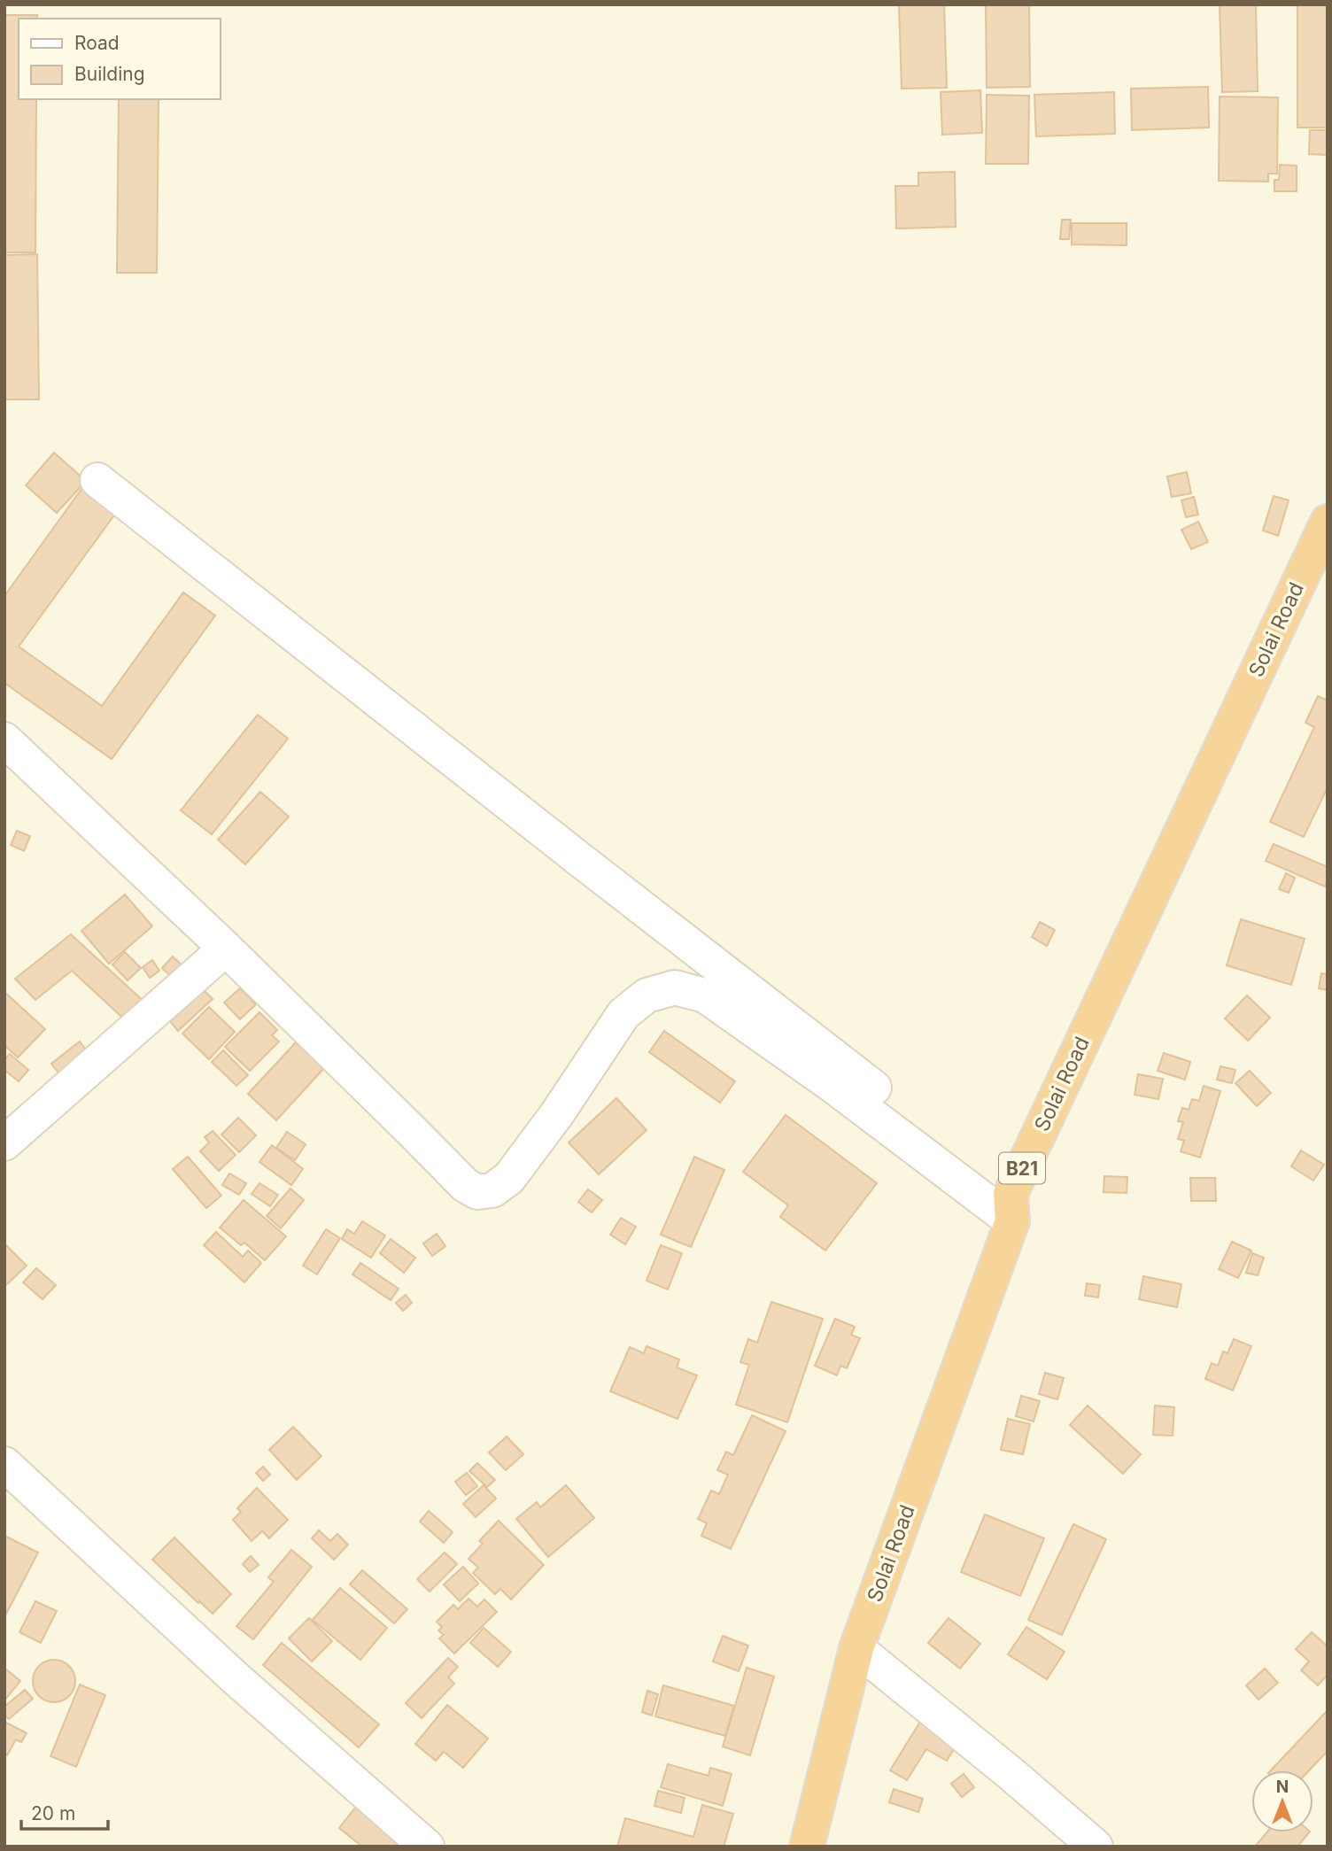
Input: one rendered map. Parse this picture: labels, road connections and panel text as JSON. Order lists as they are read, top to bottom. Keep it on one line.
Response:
{"streets":{"highway":["Solai Road","B21"]},"legend":["Road","Building"],"scale_bar":"20 m","north":"top"}
